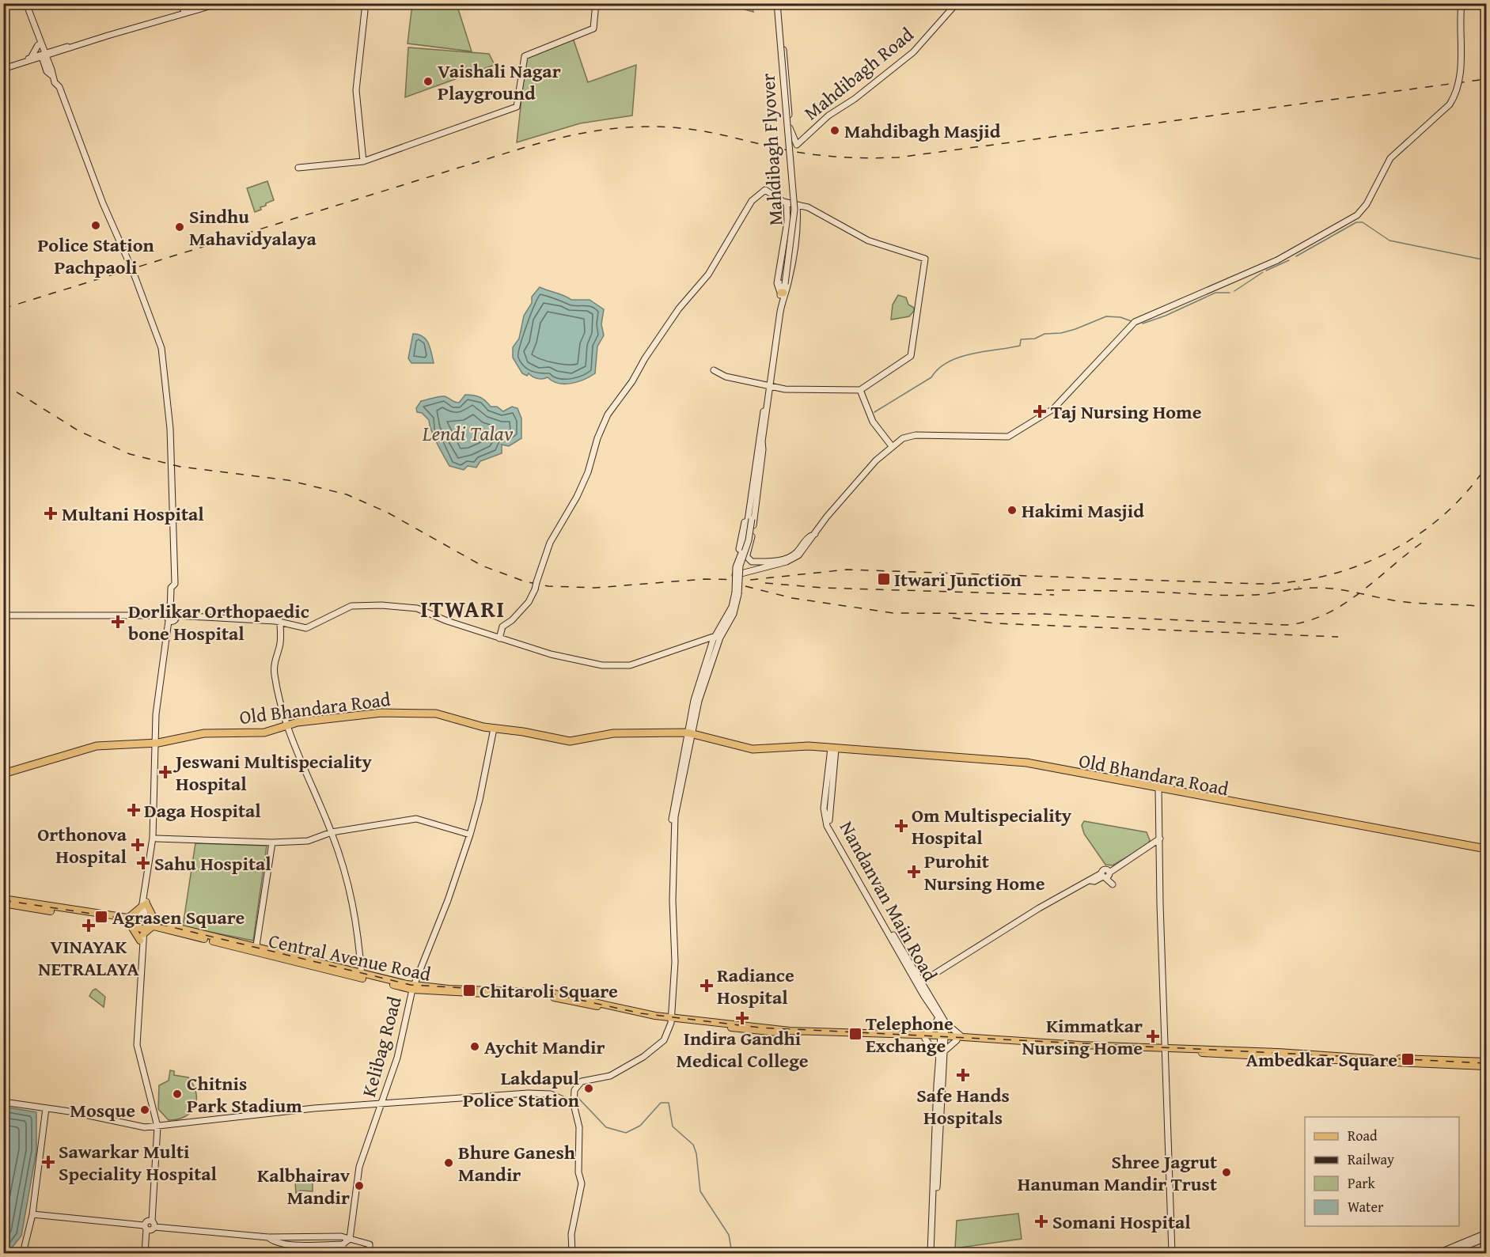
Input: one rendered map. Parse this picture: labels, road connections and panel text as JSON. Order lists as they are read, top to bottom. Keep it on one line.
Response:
{"streets":{"highway":["Old Bhandara Road"],"main road":["Central Avenue Road"],"street":["Mahdibagh Road","Mahdibagh Flyover","Nandanvan Main Road","Kelibag Road"]},"crossings":[["Mahdibagh Road","Mahdibagh Flyover"],["Old Bhandara Road","Kelibag Road"],["Nandanvan Main Road","Central Avenue Road"],["Central Avenue Road","Kelibag Road"]],"districts":["ITWARI"],"water":["Lendi Talav"],"places":{"other":["Vaishali Nagar Playground","Mahdibagh Masjid","Police Station Pachpaoli","Sindhu Mahavidyalaya","Hakimi Masjid","Aychit Mandir","Lakdapul Police Station","Chitnis Park Stadium","Mosque","Bhure Ganesh Mandir","Shree Jagrut Hanuman Mandir Trust","Kalbhairav Mandir"],"health":["Taj Nursing Home","Multani Hospital","Dorlikar Orthopaedic bone Hospital","Jeswani Multispeciality Hospital","Daga Hospital","Om Multispeciality Hospital","Orthonova Hospital","Sahu Hospital","Purohit Nursing Home","VINAYAK NETRALAYA","Radiance Hospital","Indira Gandhi Medical College","Kimmatkar Nursing Home","Safe Hands Hospitals","Sawarkar Multi Speciality Hospital","Somani Hospital"],"transit":["Itwari Junction","Agrasen Square","Chitaroli Square","Telephone Exchange","Ambedkar Square"]},"legend":["Road","Railway","Park","Water"]}
